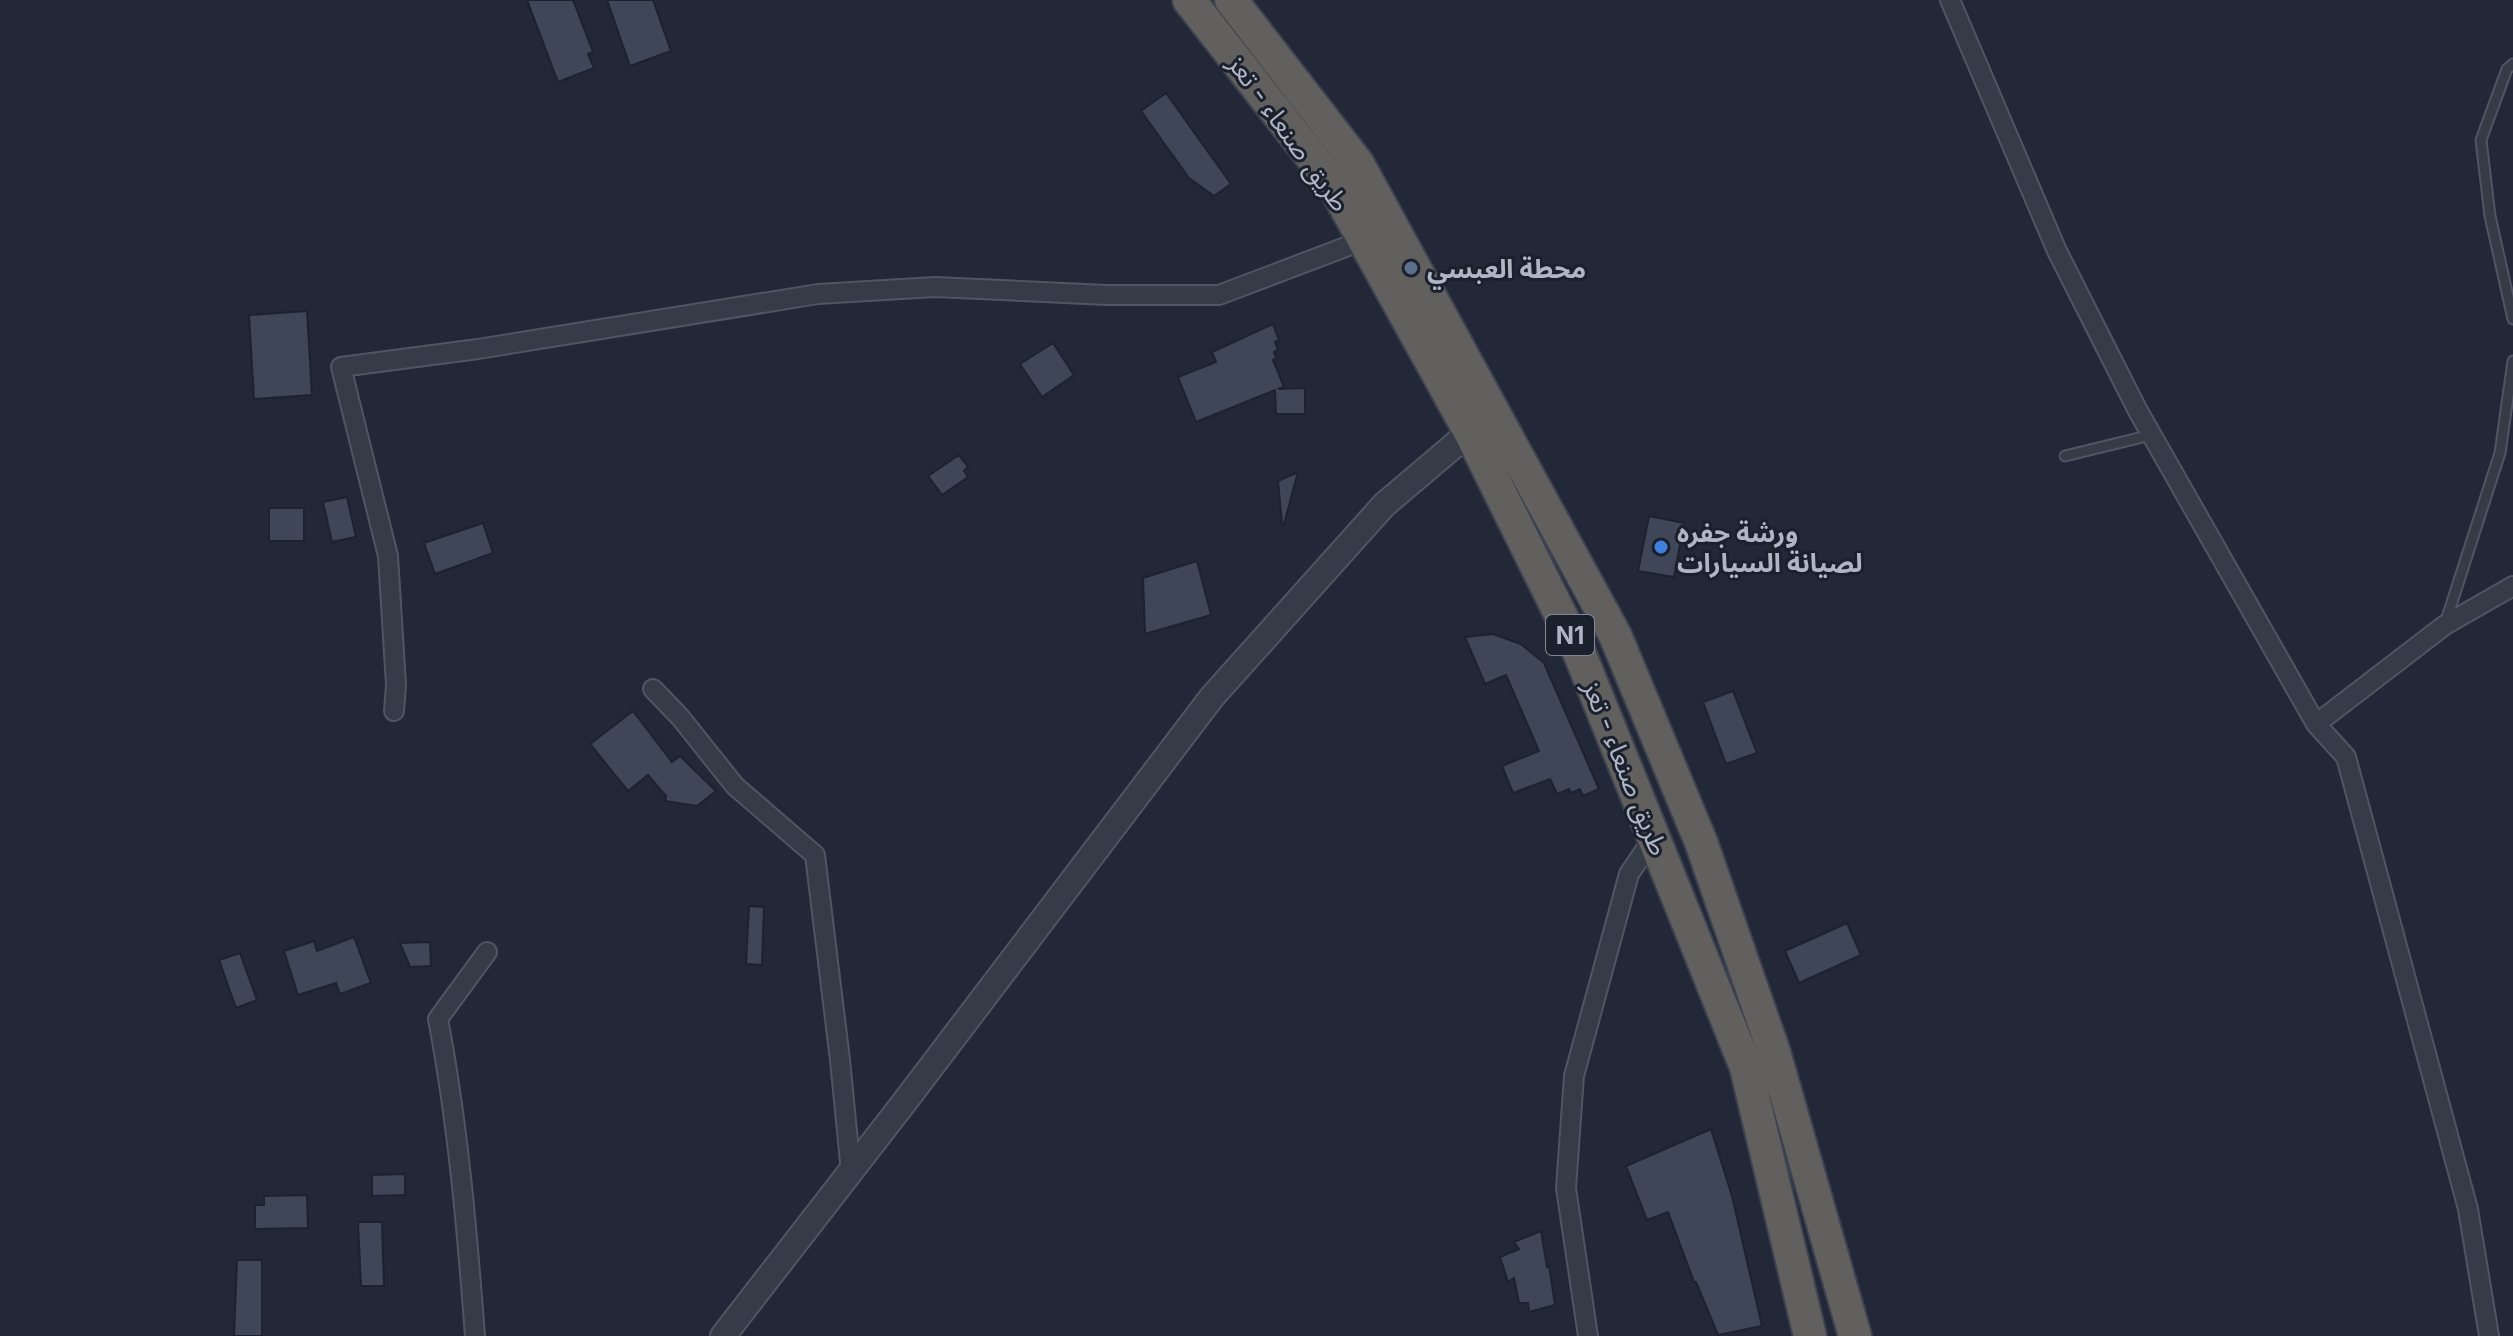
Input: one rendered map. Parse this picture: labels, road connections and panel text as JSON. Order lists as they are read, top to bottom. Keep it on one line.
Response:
{"streets":{"highway":["طريق صنعاء - تعز","N1"]},"places":["محطة العبسي","ورشة جفره لصيانة السيارات"]}
